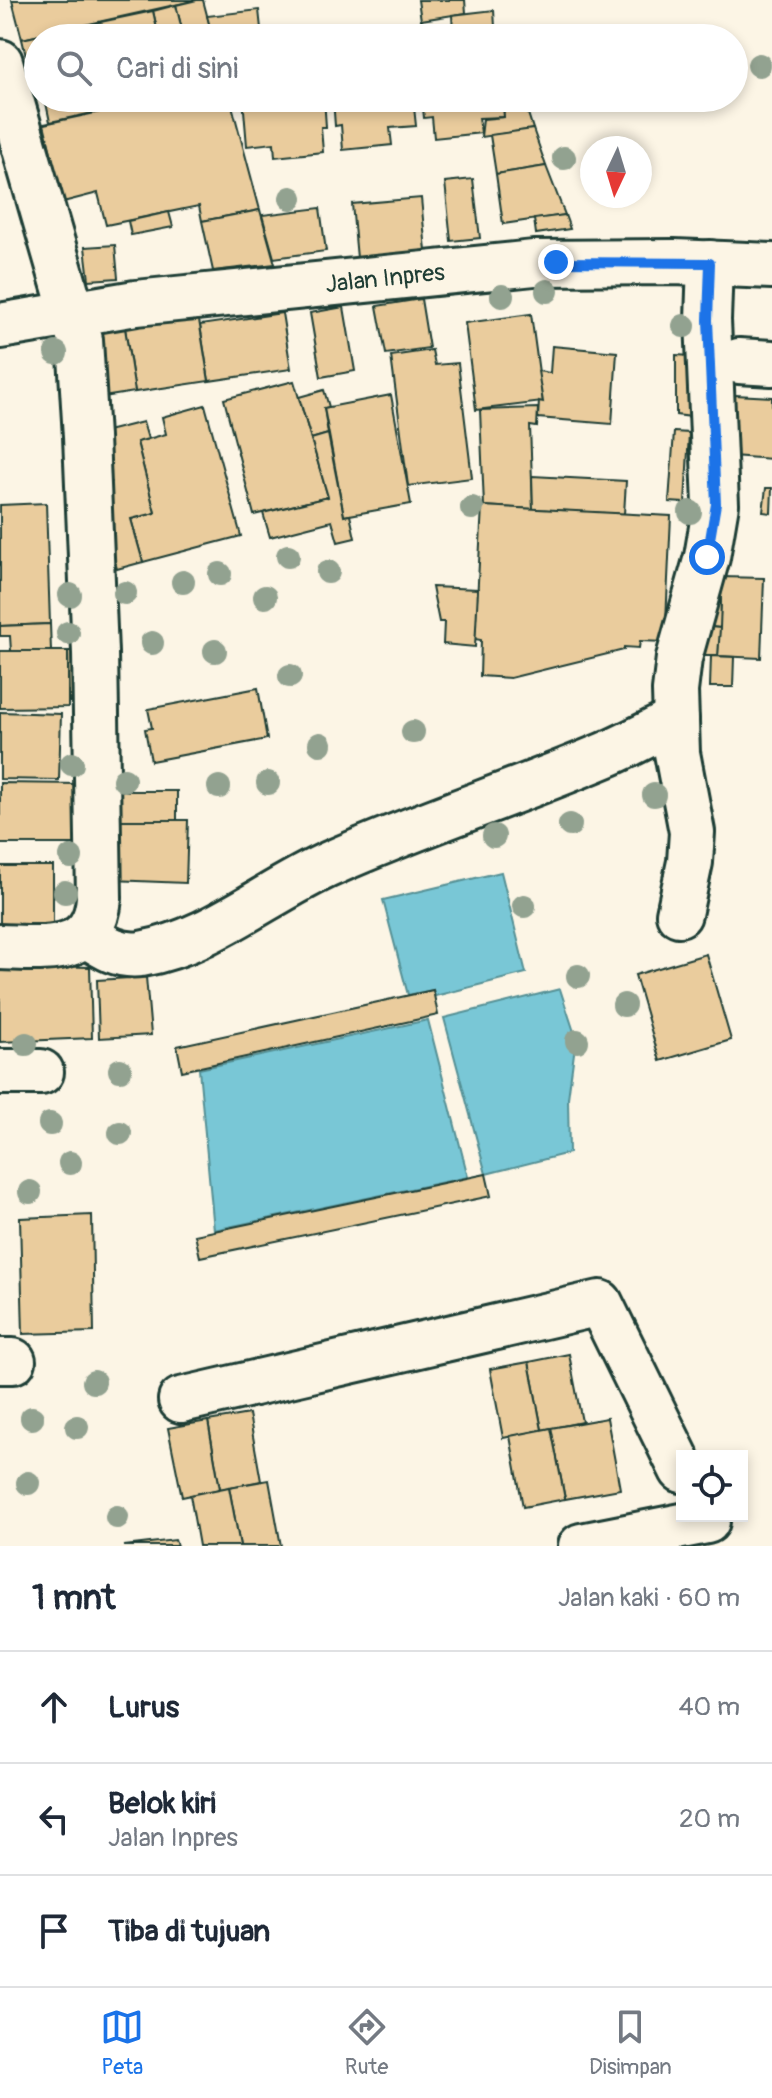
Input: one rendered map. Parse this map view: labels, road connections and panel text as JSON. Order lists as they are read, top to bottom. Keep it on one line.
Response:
{"streets":{"street":["Jalan Inpres"]},"north":"bottom","page":{"search":"Cari di sini","heading":["1 mnt","Jalan kaki · 60 m"],"list":[["Lurus","40 m"],["Belok kiri","Jalan Inpres","20 m"],"Tiba di tujuan"],"nav":["Peta","Rute","Disimpan"]}}
